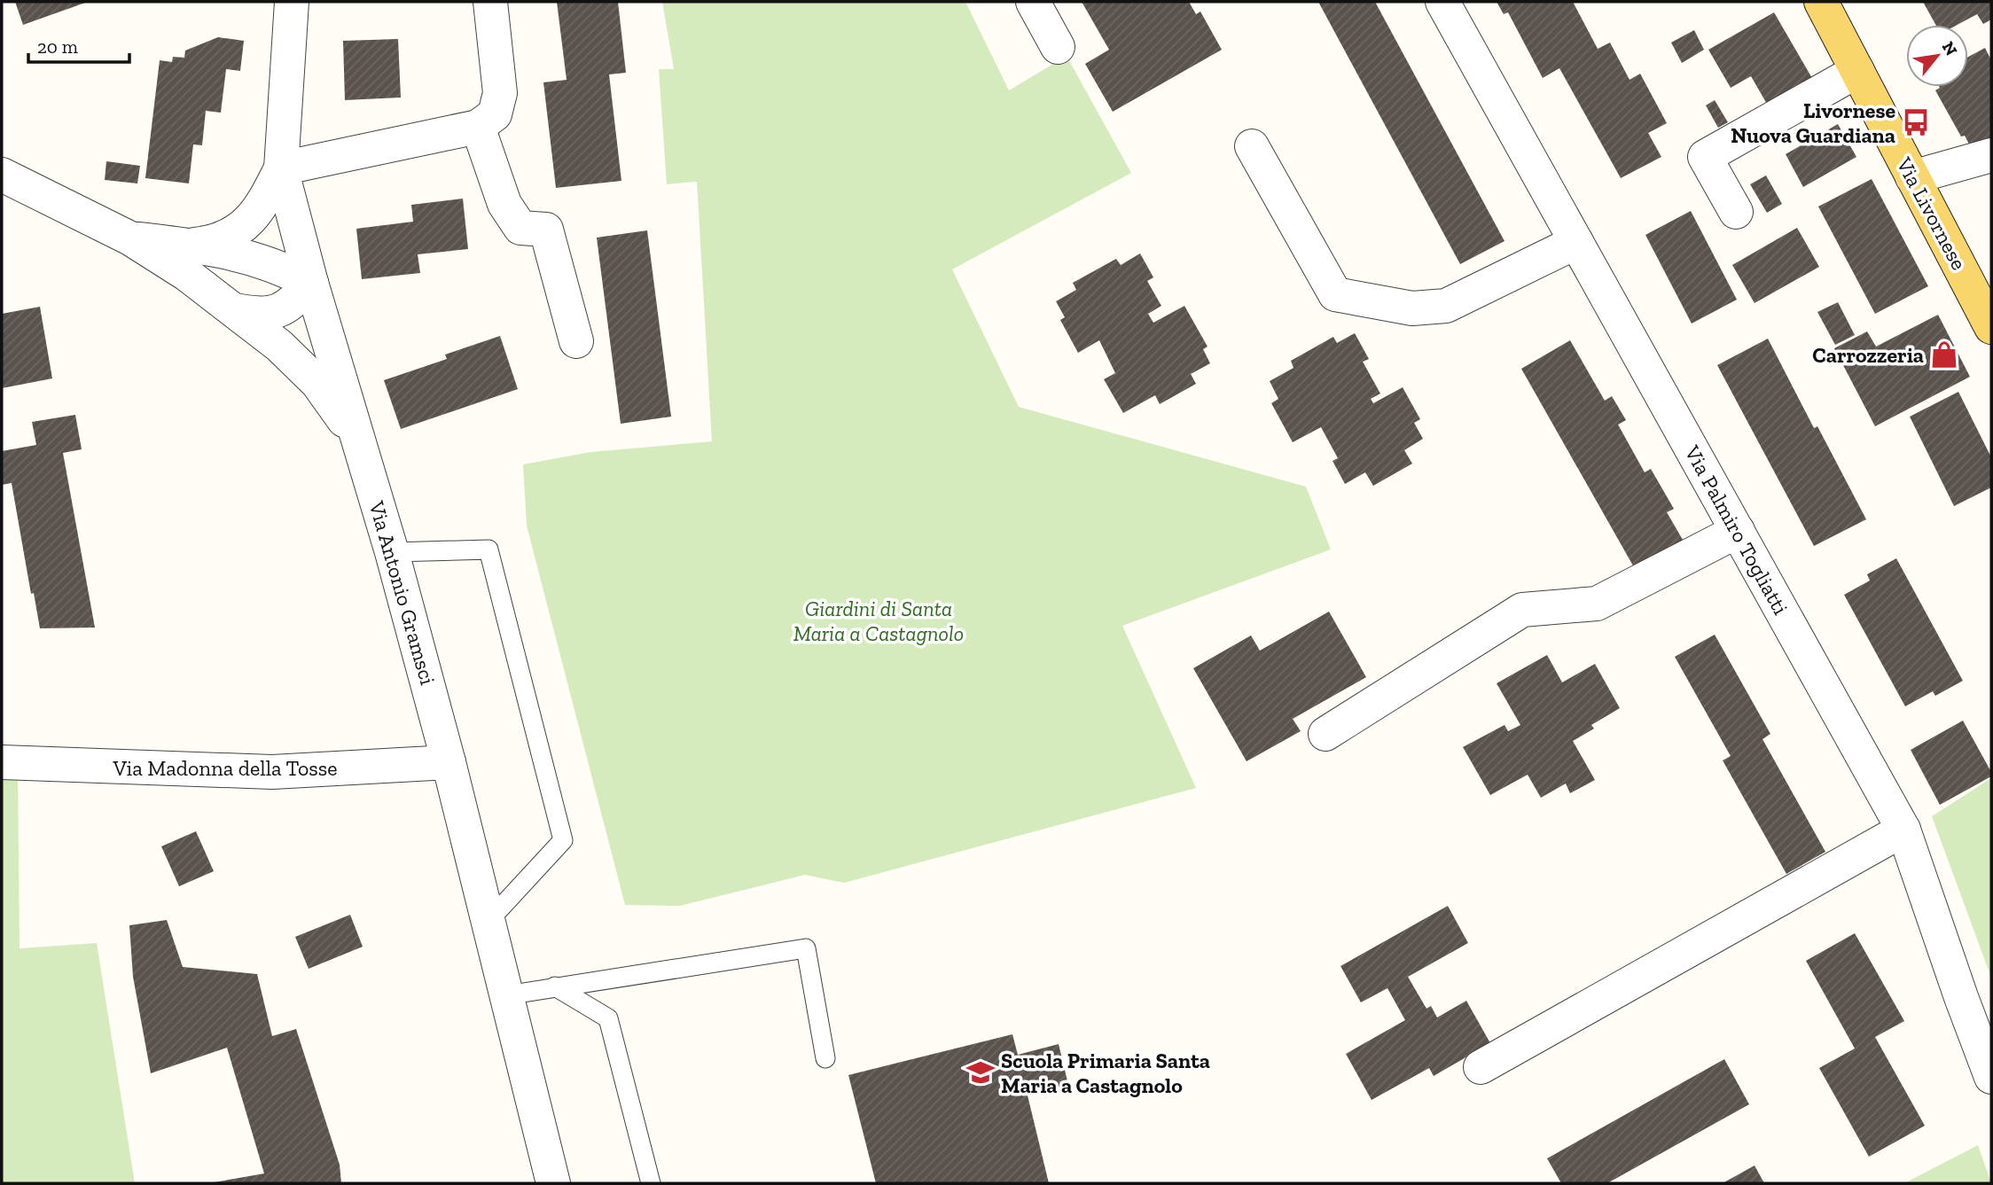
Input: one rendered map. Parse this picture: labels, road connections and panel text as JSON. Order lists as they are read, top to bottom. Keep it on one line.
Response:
{"streets":{"main road":["Via Livornese"],"street":["Via Palmiro Togliatti","Via Antonio Gramsci","Via Madonna della Tosse"]},"crossings":[["Via Antonio Gramsci","Via Madonna della Tosse"]],"parks":["Giardini di Santa Maria a Castagnolo"],"places":{"bus stop":["Livornese Nuova Guardiana"],"shop":["Carrozzeria"],"school or university":["Scuola Primaria Santa Maria a Castagnolo"]},"scale_bar":"20 m","north":"top right"}
